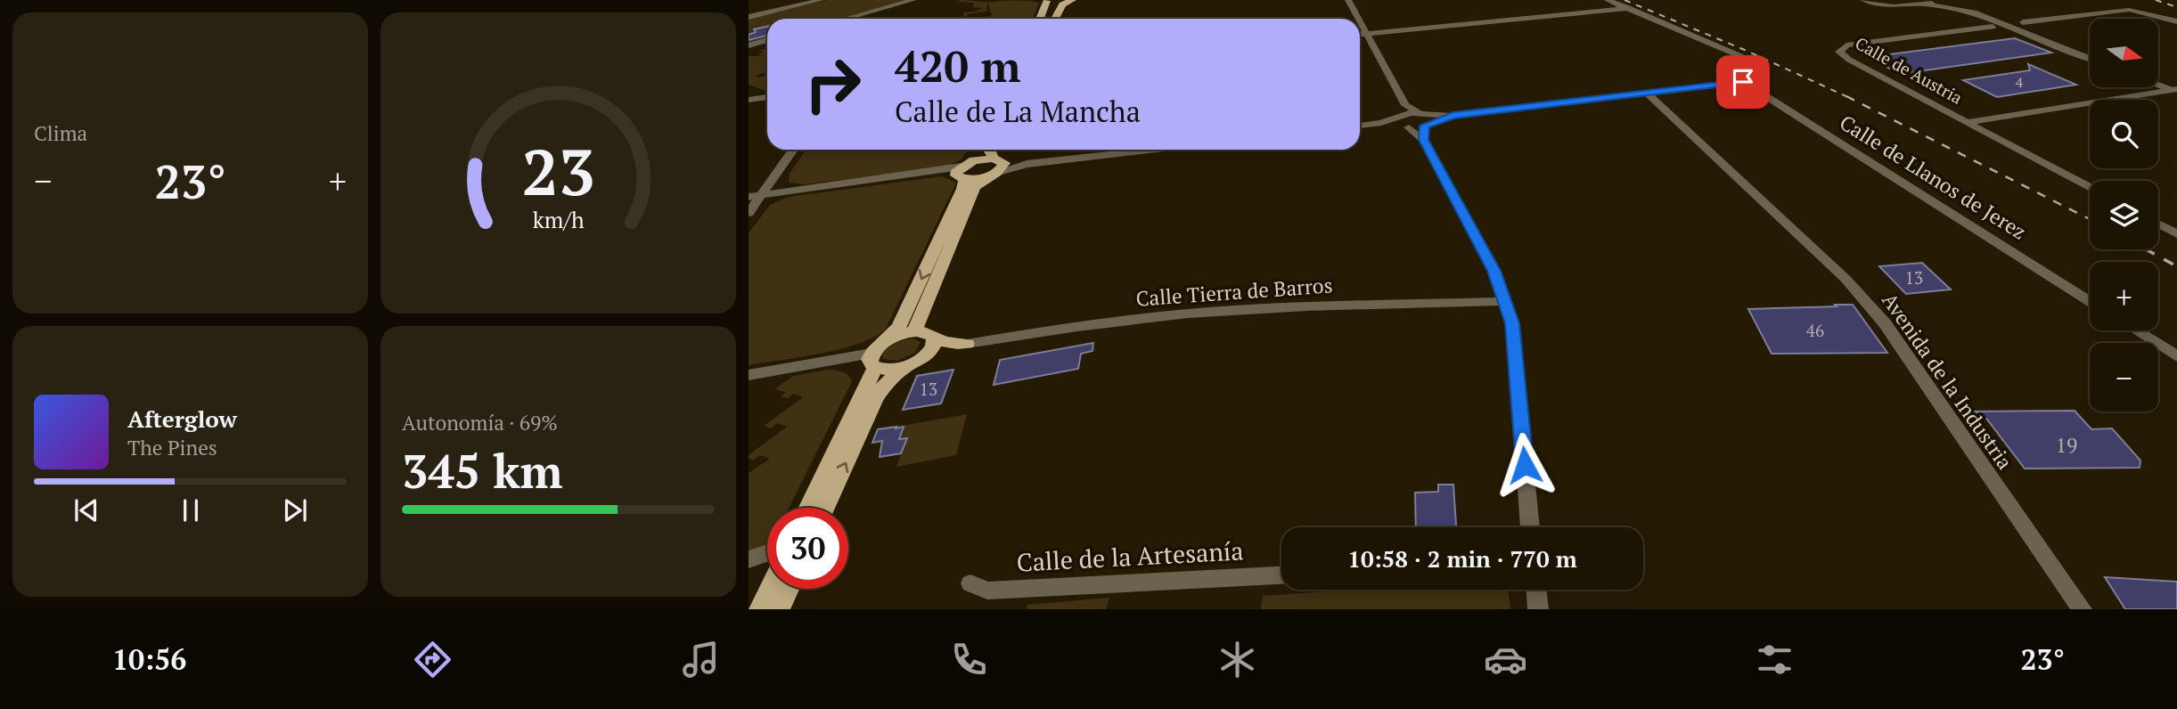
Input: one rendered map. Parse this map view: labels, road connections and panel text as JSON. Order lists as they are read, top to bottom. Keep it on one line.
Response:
{"streets":{"street":["Calle de Austria","Calle de Llanos de Jerez","Calle Tierra de Barros","Avenida de la Industria","Calle de la Artesanía"]},"house_numbers":["4","13","46","13","19"],"north":"right","page":{"tile":["Clima",["Autonomía · 69%","345 km"]],"map_buttons":["+","−"],"turn":["420 m","Calle de La Mancha"],"heat":["−","23°","+"],"song":["Afterglow","The Pines"],"limit":"30","trip":"10:58 · 2 min · 770 m","tabs":["10:56","23°"],"gauge":["23","km/h"]}}
